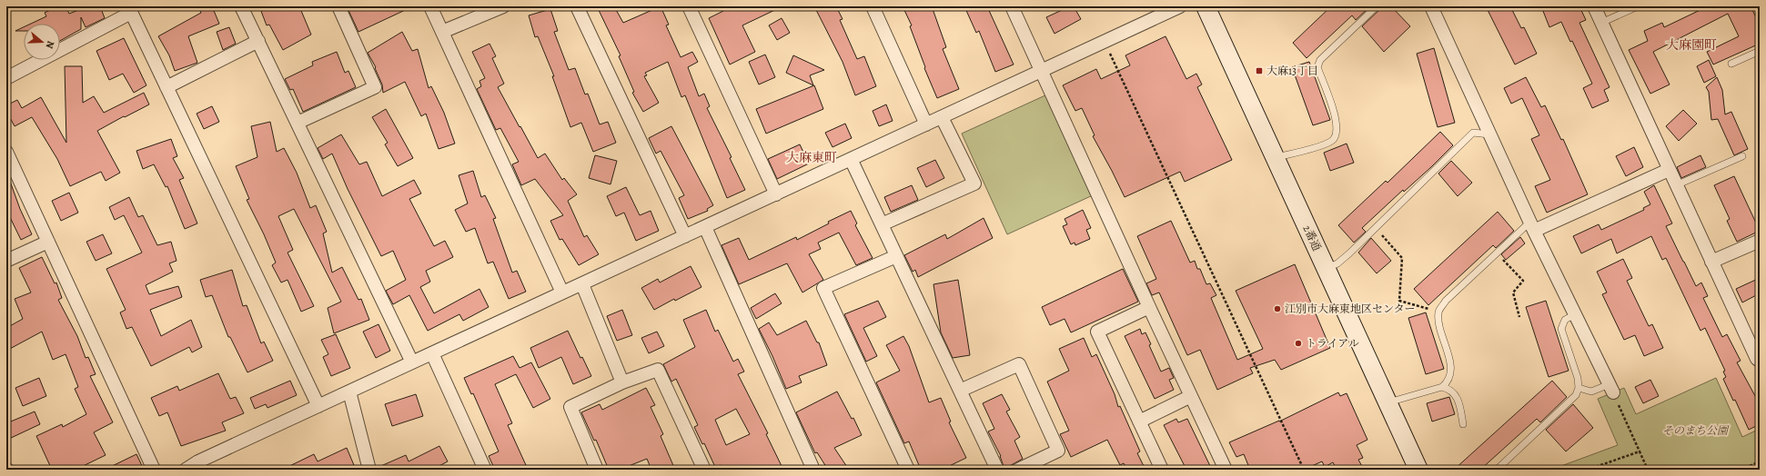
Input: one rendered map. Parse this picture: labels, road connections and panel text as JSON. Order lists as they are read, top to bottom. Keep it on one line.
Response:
{"streets":{"main road":["2番通"]},"districts":["大麻園町","大麻東町"],"parks":["そのまち公園"],"places":{"transit":["大麻13丁目"],"other":["江別市大麻東地区センター","トライアル"]},"north":"right"}
